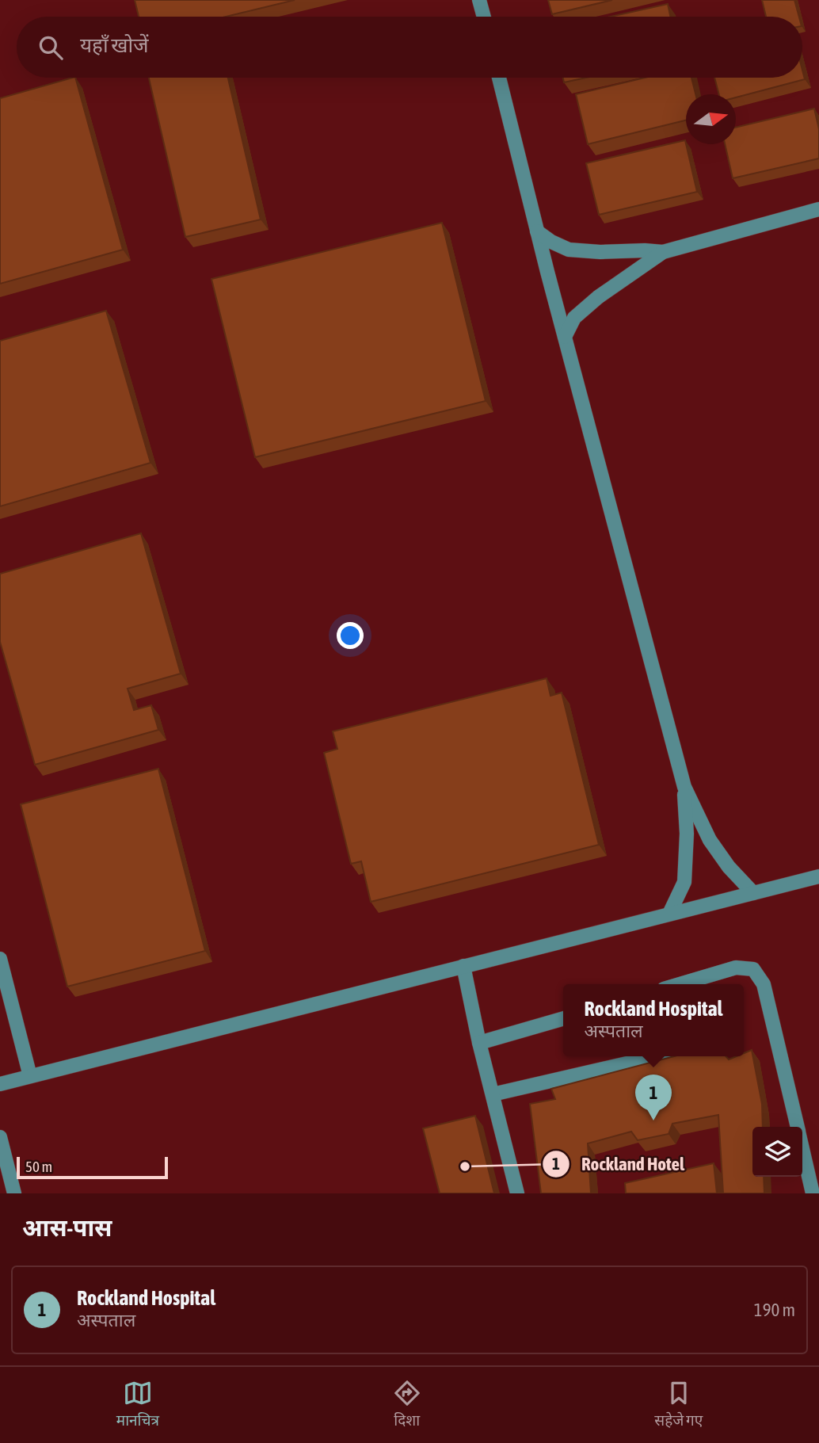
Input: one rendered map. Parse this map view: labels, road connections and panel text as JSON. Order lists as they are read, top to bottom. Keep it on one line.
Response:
{"places":["Rockland Hotel"],"scale_bar":"50 m","north":"right","page":{"search":"यहाँ खोजें","popup":["Rockland Hospital","अस्पताल"],"pins":"1","scale":"50 m","heading":"आस-पास","list":[{"mark":"1","name":"Rockland Hospital","note":"अस्पताल","value":"190 m"}],"nav":["मानचित्र","दिशा","सहेजे गए"]}}
